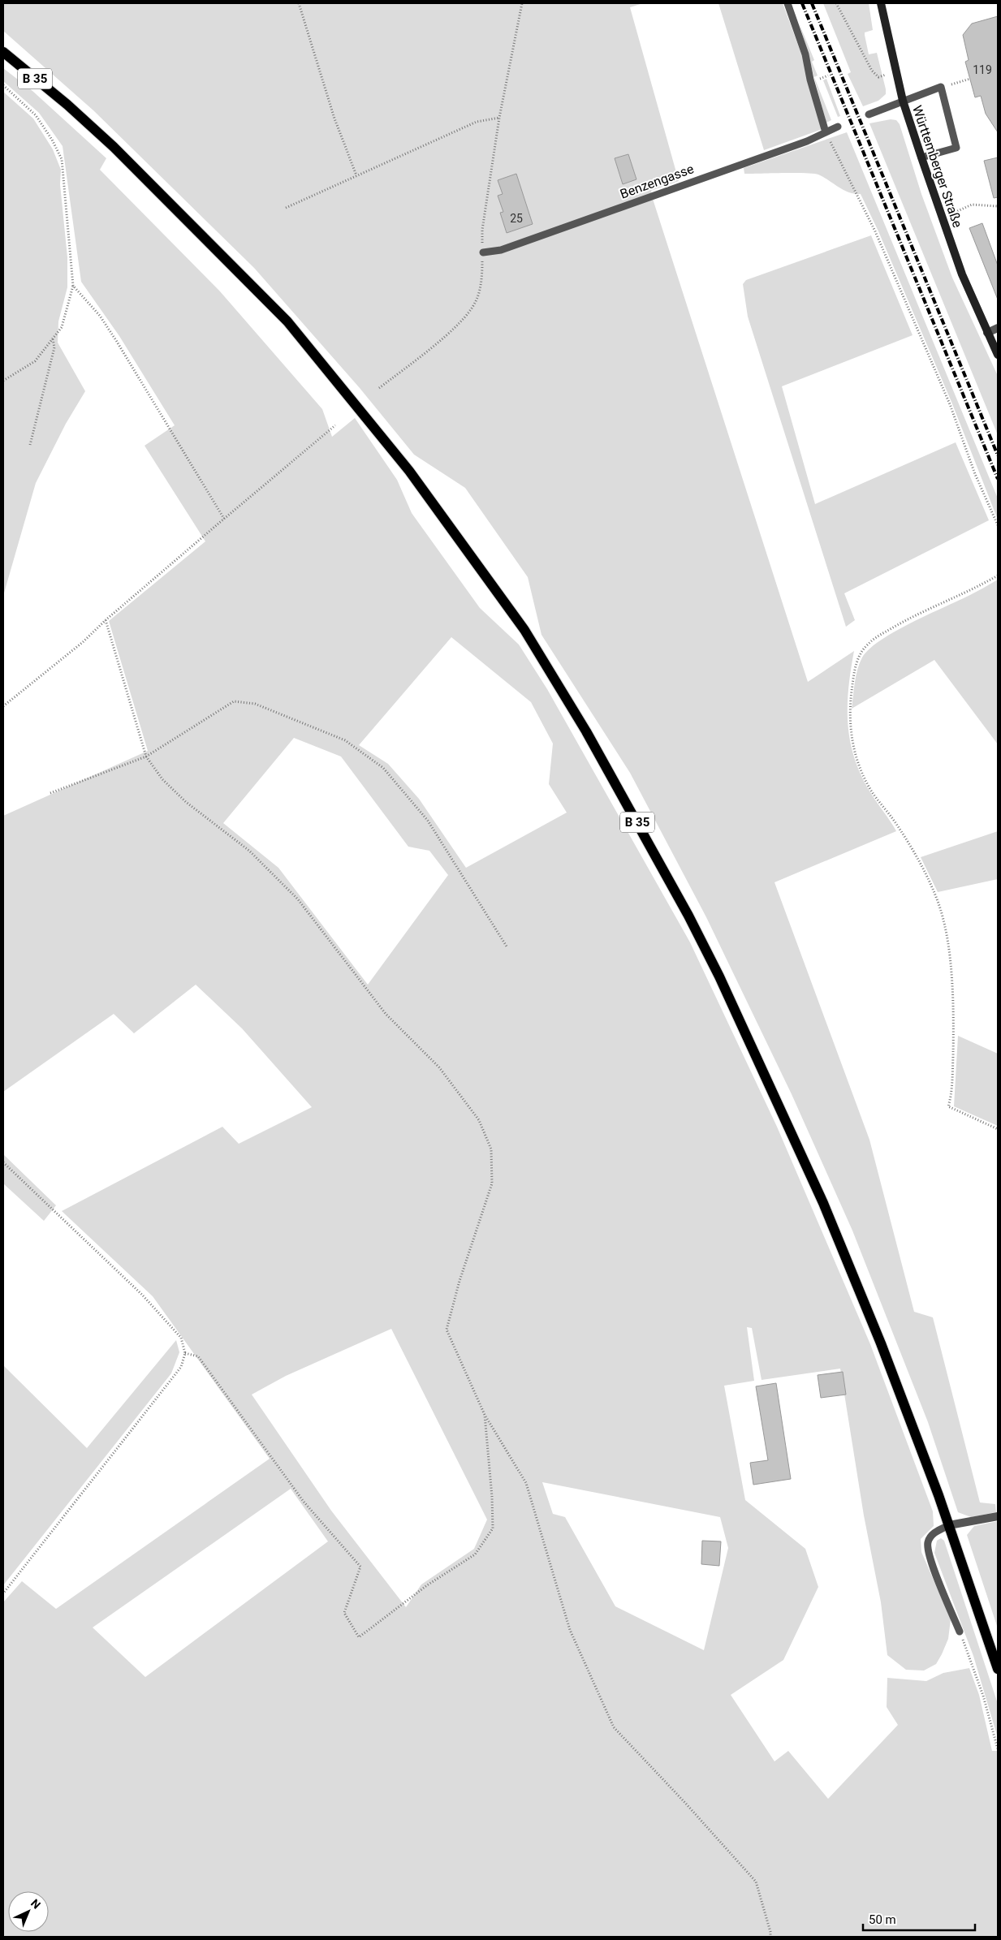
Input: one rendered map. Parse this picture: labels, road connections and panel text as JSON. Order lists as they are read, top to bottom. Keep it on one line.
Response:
{"streets":{"main road":["B 35","Württemberger Straße"],"lane":["Benzengasse"]},"house_numbers":["119","25"],"scale_bar":"50 m","north":"top right"}
